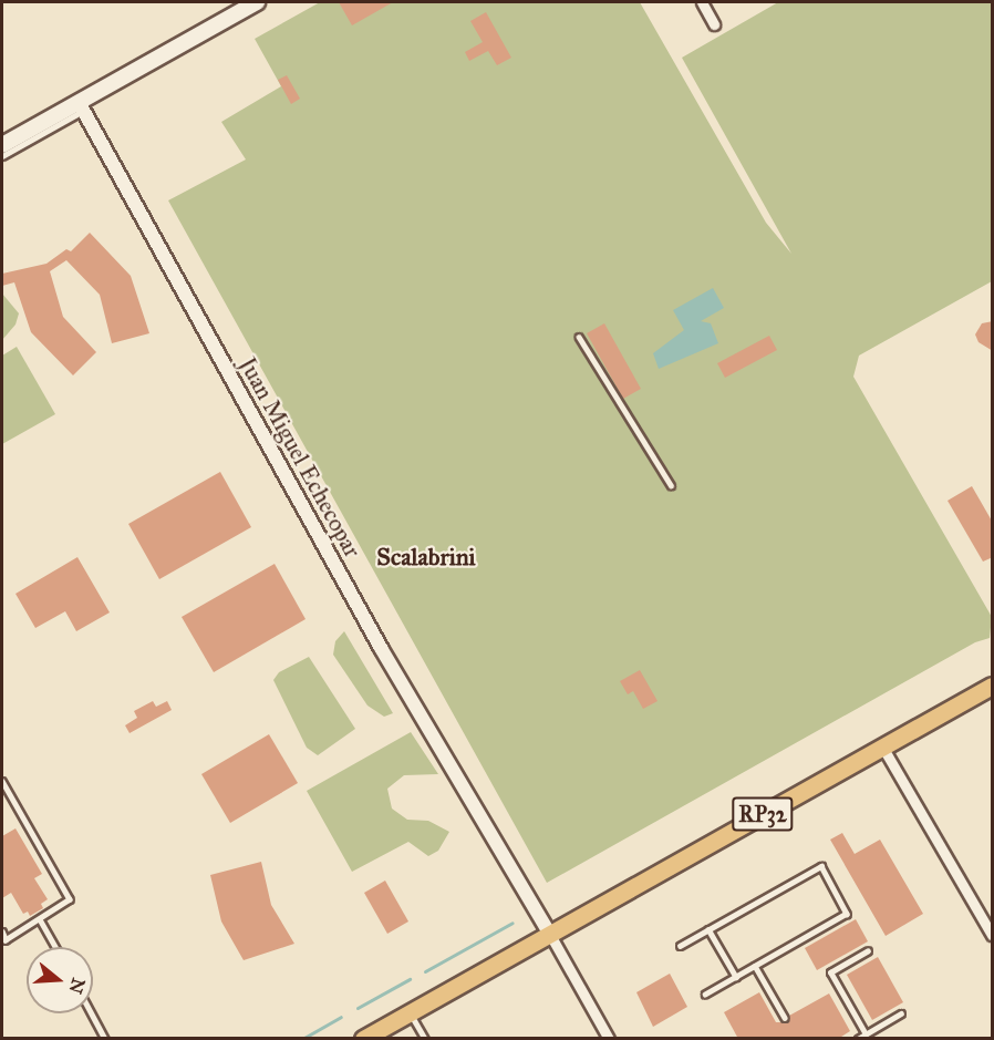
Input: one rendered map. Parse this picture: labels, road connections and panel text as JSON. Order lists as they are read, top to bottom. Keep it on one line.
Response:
{"streets":{"main road":["RP32"],"street":["Juan Miguel Echecopar"]},"crossings":[["Juan Miguel Echecopar","RP32"]],"districts":["Scalabrini"],"north":"right"}
